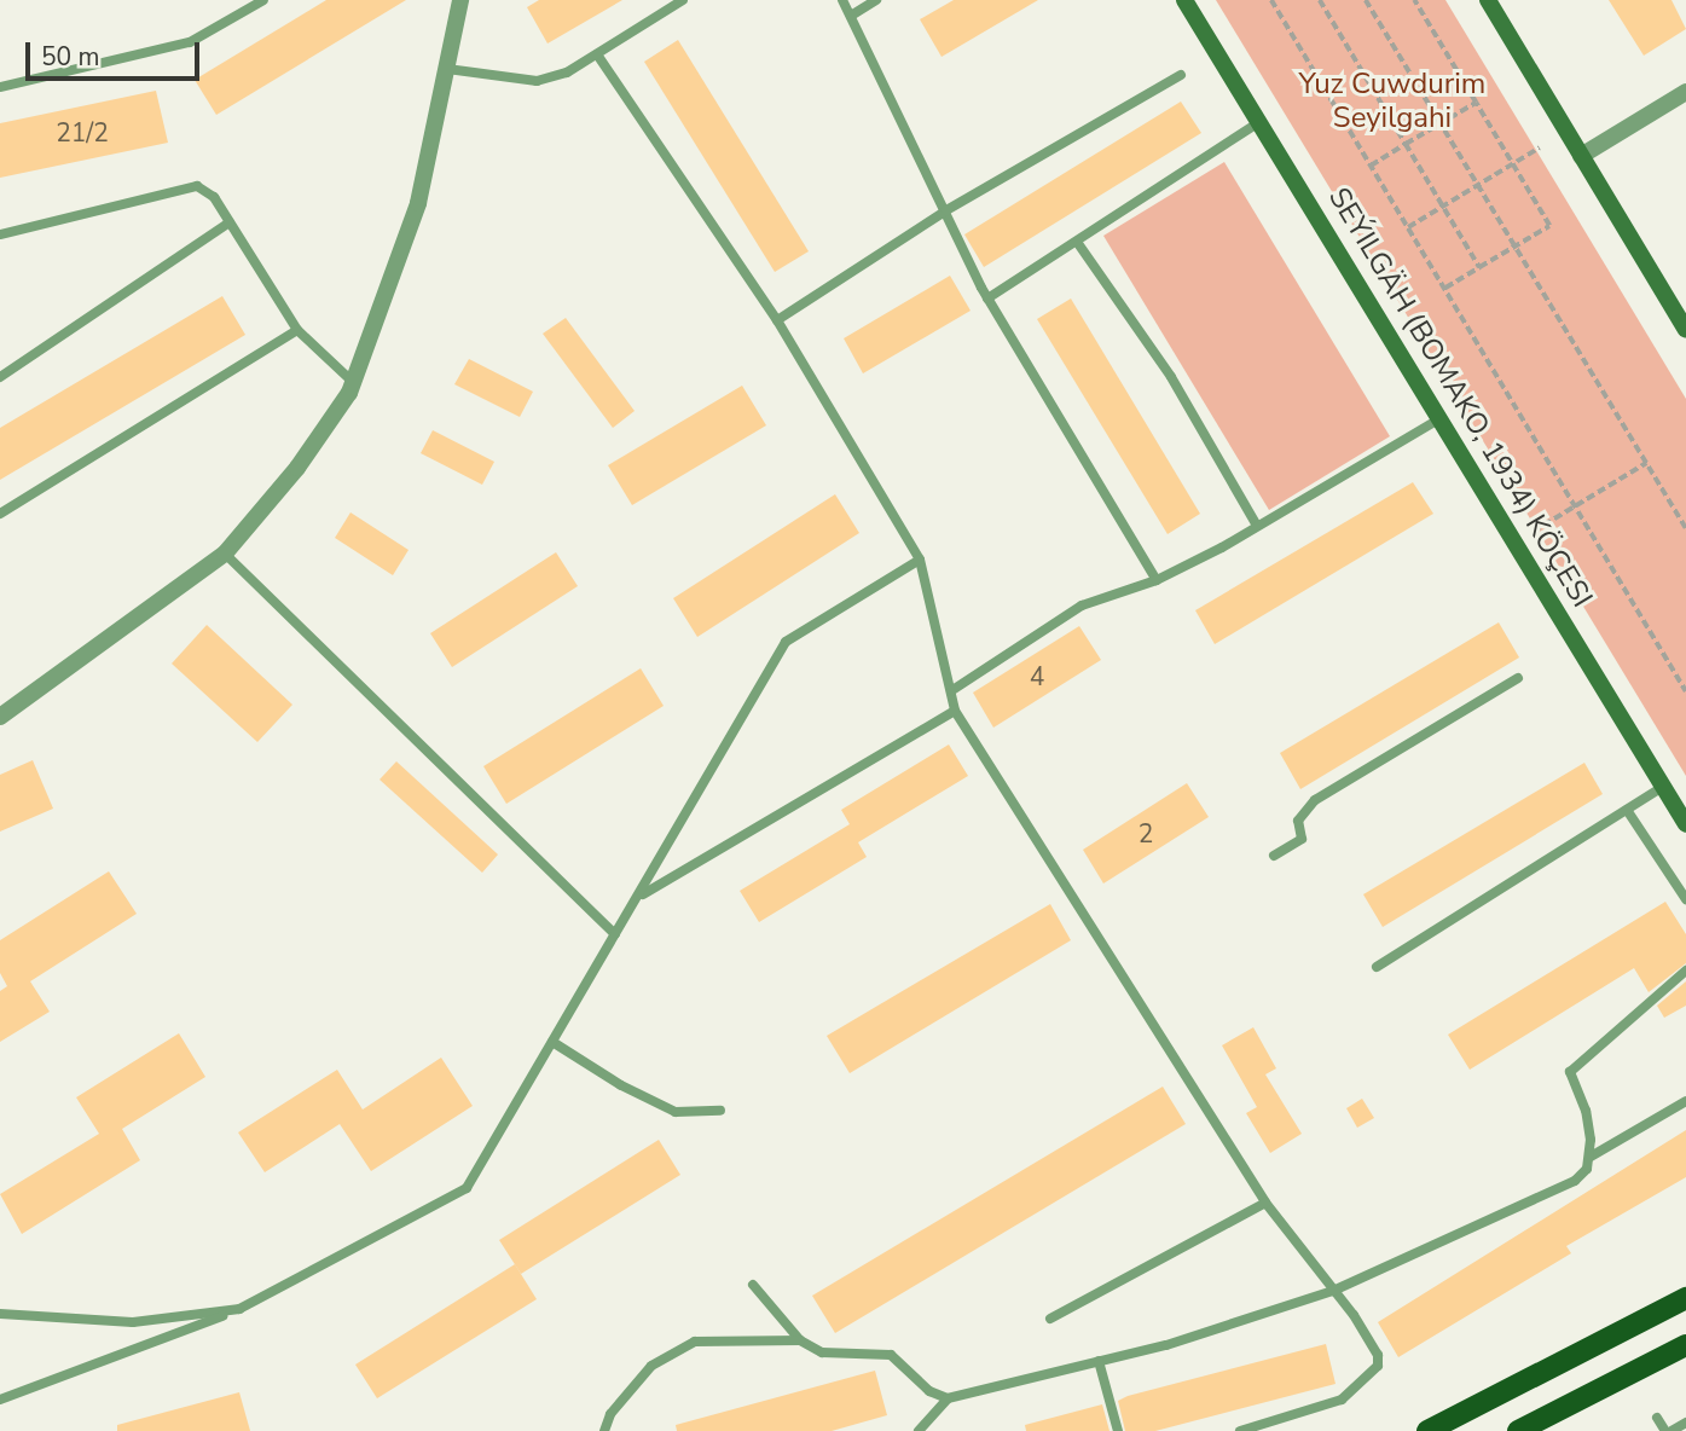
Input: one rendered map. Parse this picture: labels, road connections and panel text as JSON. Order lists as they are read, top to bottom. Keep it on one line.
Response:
{"streets":{"street":["SEÝILGÄH (BOMAKO, 1934) KÖÇESI"]},"parks":["Yuz Cuwdurim Seyilgahi"],"house_numbers":["21/2","4","2"],"scale_bar":"50 m"}
